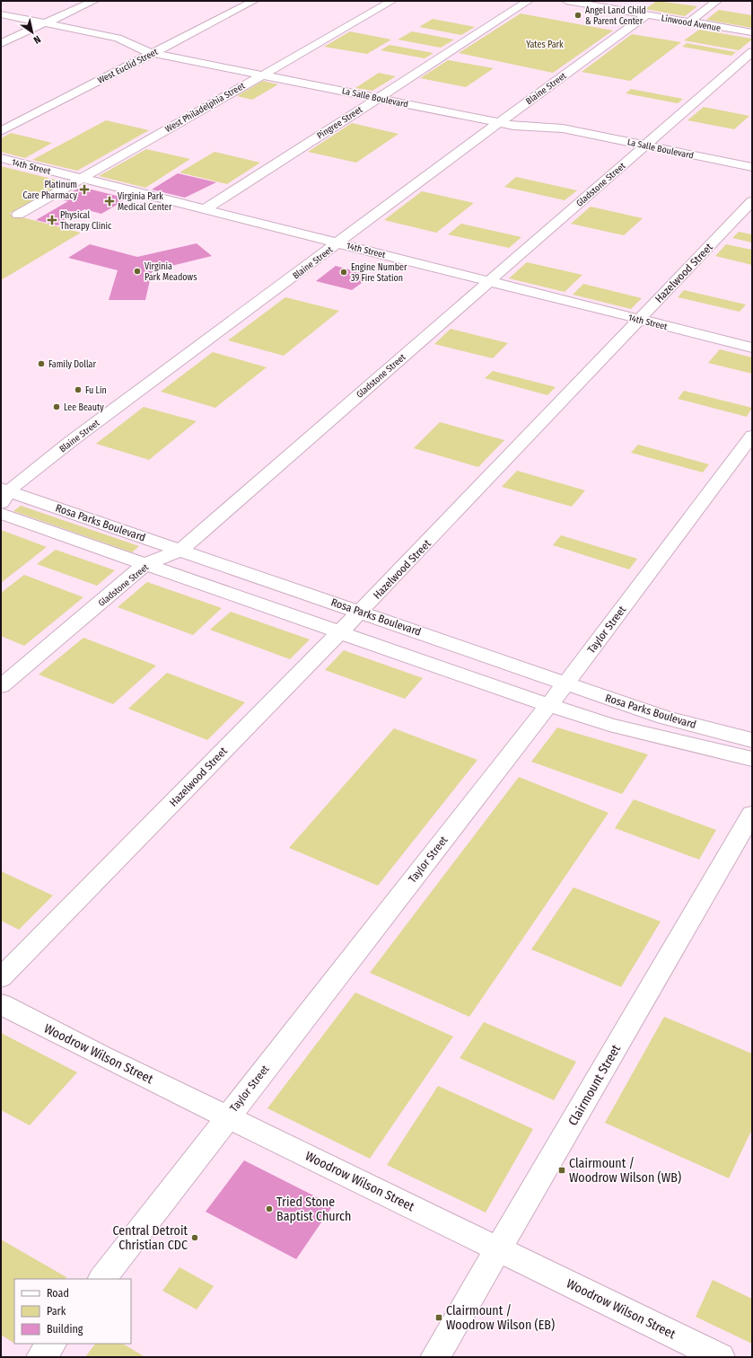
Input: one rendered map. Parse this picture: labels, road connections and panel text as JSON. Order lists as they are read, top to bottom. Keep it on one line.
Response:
{"streets":{"street":["Linwood Avenue","West Euclid Street","Blaine Street","La Salle Boulevard","West Philadelphia Street","Pingree Street","14th Street","Gladstone Street","Hazelwood Street","Rosa Parks Boulevard","Taylor Street","Woodrow Wilson Street","Clairmount Street"]},"crossings":[["Linwood Avenue","Blaine Street"],["West Euclid Street","La Salle Boulevard"],["Blaine Street","La Salle Boulevard"],["Blaine Street","14th Street"],["Blaine Street","Rosa Parks Boulevard"],["La Salle Boulevard","West Philadelphia Street"],["La Salle Boulevard","Pingree Street"],["La Salle Boulevard","Gladstone Street"],["West Philadelphia Street","14th Street"],["Pingree Street","14th Street"],["14th Street","Gladstone Street"],["14th Street","Hazelwood Street"],["Gladstone Street","Rosa Parks Boulevard"],["Hazelwood Street","Rosa Parks Boulevard"],["Rosa Parks Boulevard","Taylor Street"],["Taylor Street","Woodrow Wilson Street"],["Woodrow Wilson Street","Clairmount Street"]],"parks":["Yates Park"],"places":{"other":["Angel Land Child & Parent Center","Virginia Park Meadows","Engine Number 39 Fire Station","Family Dollar","Fu Lin","Lee Beauty","Tried Stone Baptist Church","Central Detroit Christian CDC"],"health":["Platinum Care Pharmacy","Virginia Park Medical Center","Physical Therapy Clinic"],"transit":["Clairmount / Woodrow Wilson (WB)","Clairmount / Woodrow Wilson (EB)"]},"legend":["Road","Park","Building"],"north":"bottom right"}
